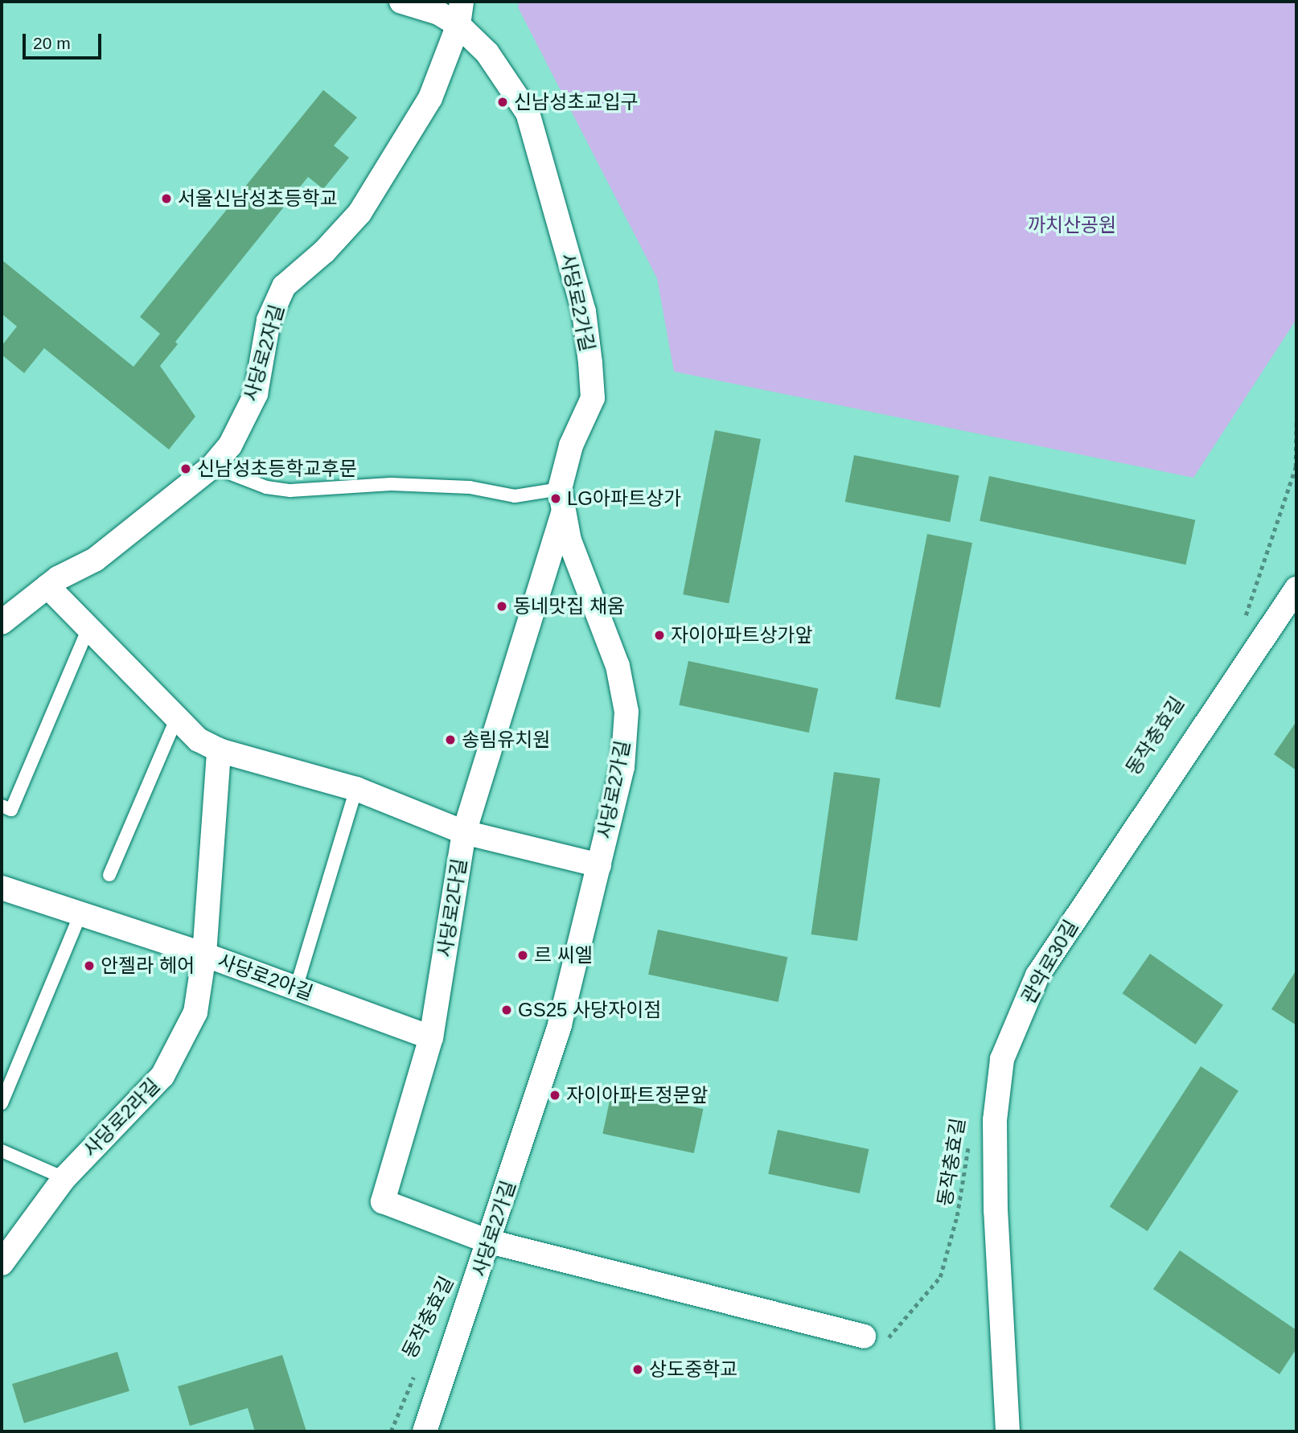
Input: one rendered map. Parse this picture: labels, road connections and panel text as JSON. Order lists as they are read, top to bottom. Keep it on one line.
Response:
{"streets":{"street":["사당로2가길","사당로2자길","사당로2다길","관악로30길","사당로2아길","사당로2라길"],"path":["동작충효길"]},"crossings":[["사당로2가길","사당로2자길"],["사당로2가길","사당로2다길"],["사당로2다길","사당로2아길"],["사당로2아길","사당로2라길"]],"parks":["까치산공원"],"places":["신남성초교입구","서울신남성초등학교","신남성초등학교후문","LG아파트상가","동네맛집 채움","자이아파트상가앞","송림유치원","르 씨엘","안젤라 헤어","GS25 사당자이점","자이아파트정문앞","상도중학교"],"scale_bar":"20 m"}
